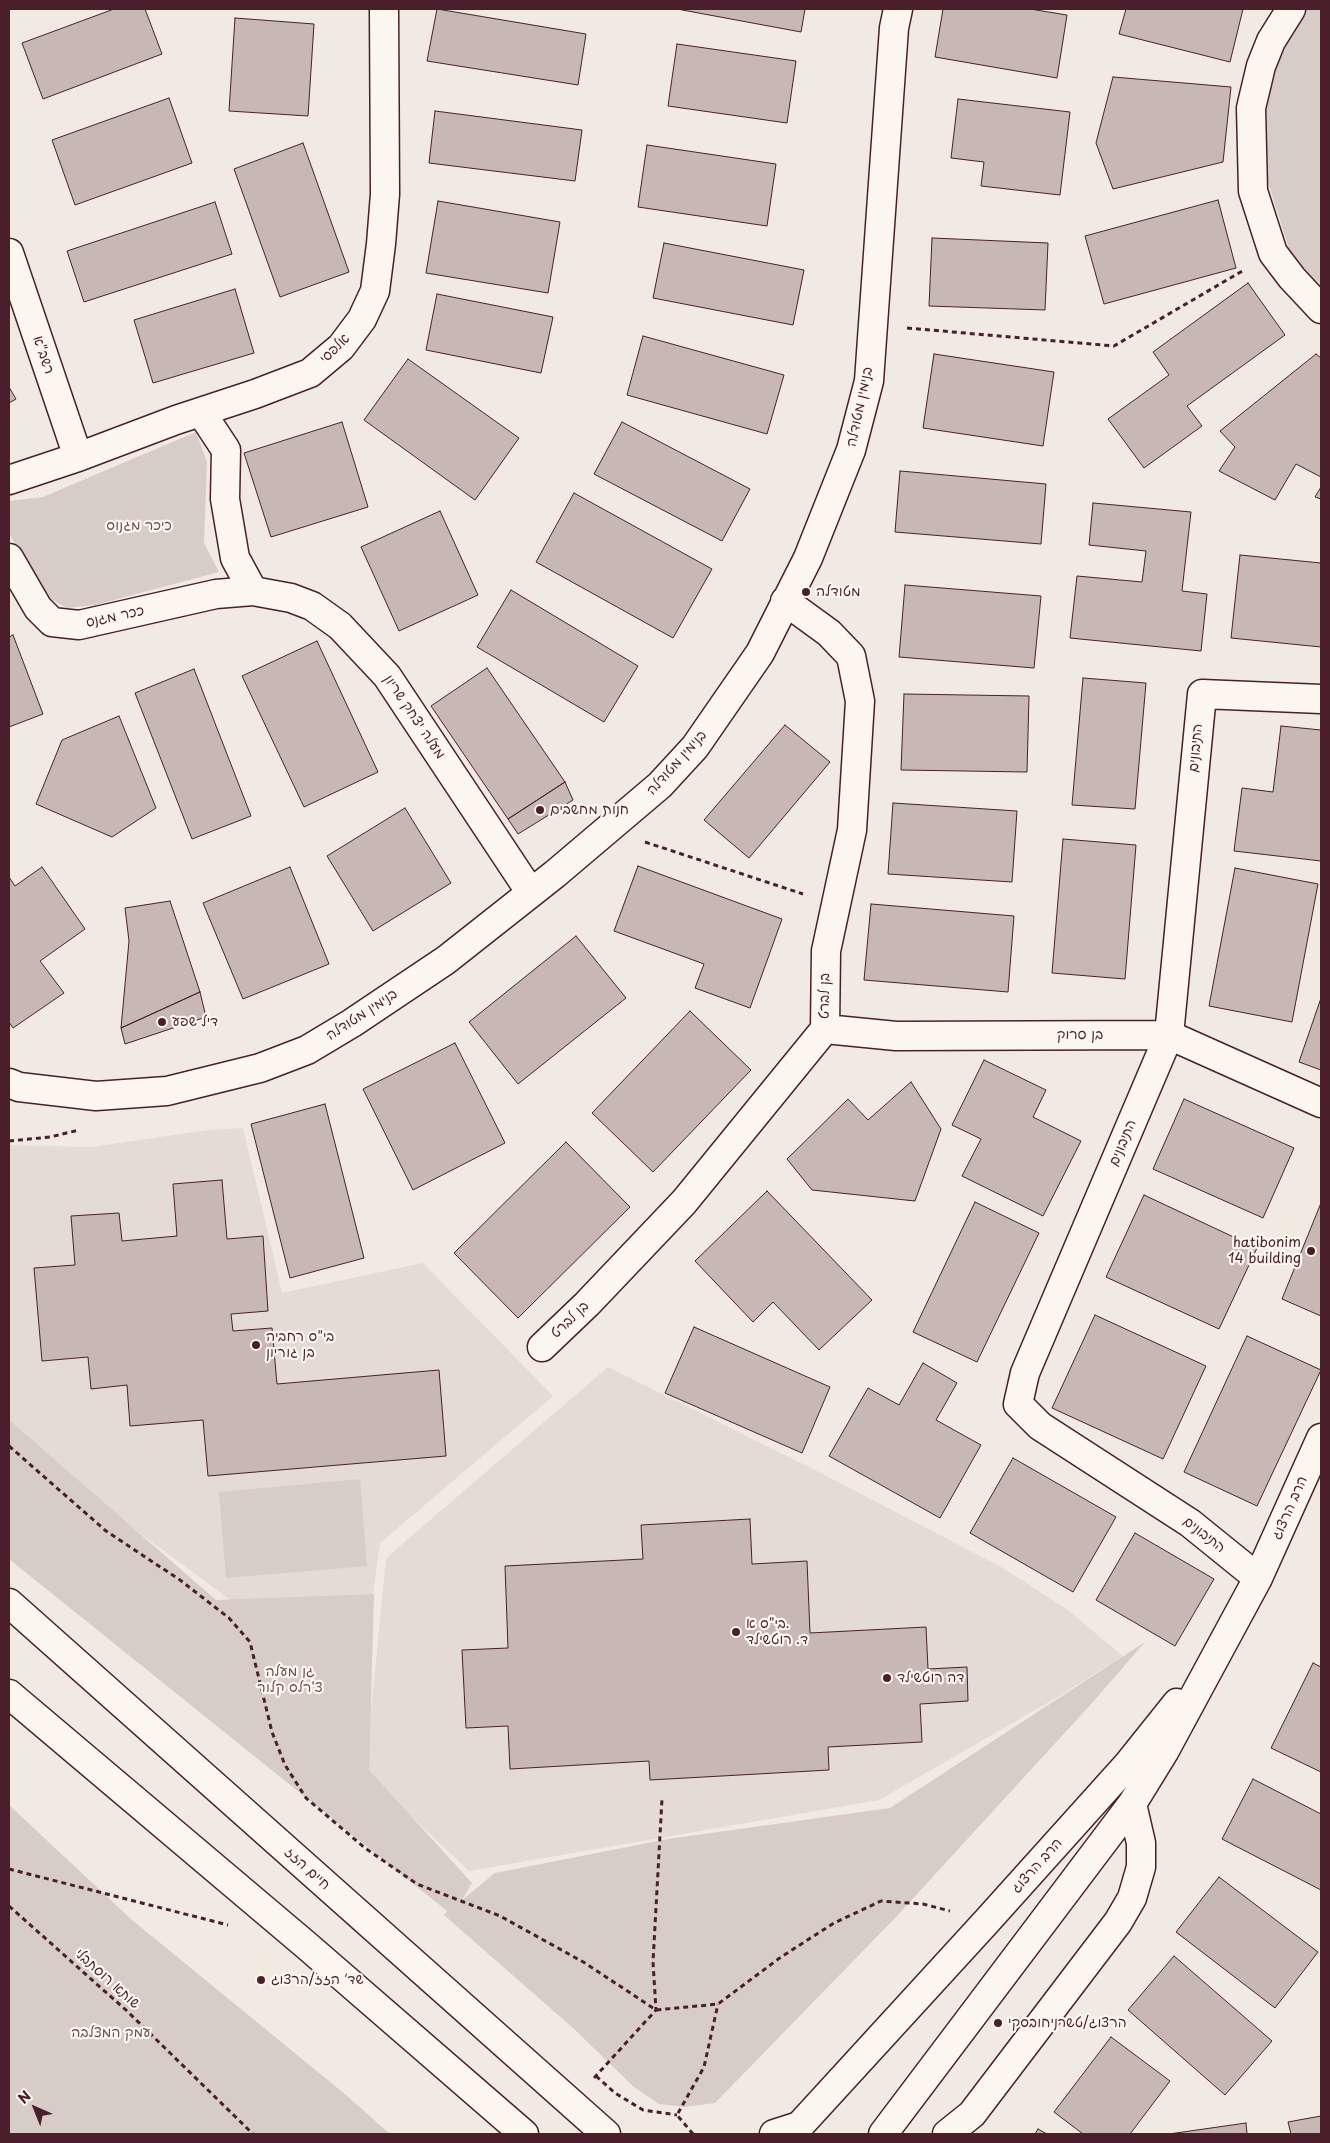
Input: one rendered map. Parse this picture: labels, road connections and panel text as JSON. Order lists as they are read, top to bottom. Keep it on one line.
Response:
{"streets":{"street":["אלפסי","רשב\"א","בנימין מטודלה","ככר מגנס","מעלה יצחק שריון","התיבונים","בן לברט","בן סרוק","הרב הרצוג","חיים הזז"],"path":["שותא רוסתבלי"]},"crossings":[["אלפסי","רשב\"א"],["בנימין מטודלה","מעלה יצחק שריון"],["בנימין מטודלה","בן לברט"],["ככר מגנס","מעלה יצחק שריון"],["התיבונים","בן סרוק"],["התיבונים","הרב הרצוג"],["בן לברט","בן סרוק"]],"parks":["כיכר מגנוס","גן מעלה צ'רלס קלור","עמק המצלבה"],"places":["מטודלה","חנות מחשבים","דיל שפע","hatibonim 14 building","בי\"ס רחביה בן גוריון","בי\"ס א. ד. רוטשילד","דה רוטשילד","שד׳ הזז/הרצוג","הרצוג/טשרניחובסקי"],"north":"top left"}
